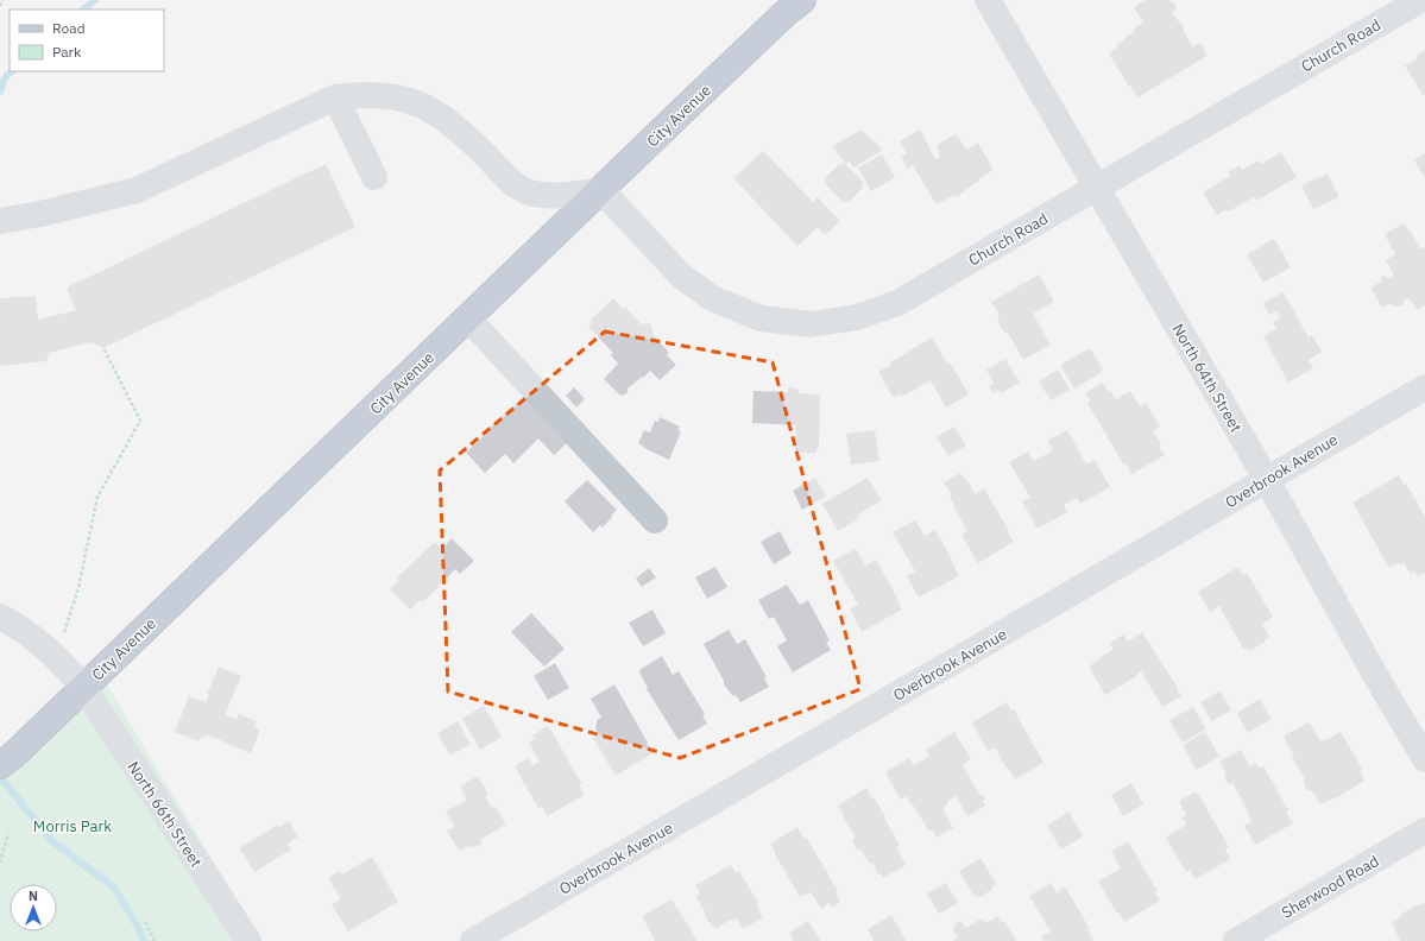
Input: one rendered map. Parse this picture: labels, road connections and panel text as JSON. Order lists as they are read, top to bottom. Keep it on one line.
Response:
{"streets":{"highway":["City Avenue"],"street":["Church Road","North 64th Street","Overbrook Avenue","North 66th Street","Sherwood Road"]},"crossings":[["Church Road","City Avenue"],["Church Road","North 64th Street"],["City Avenue","North 66th Street"],["North 64th Street","Overbrook Avenue"]],"parks":["Morris Park"],"legend":["Road","Park"],"north":"top"}
